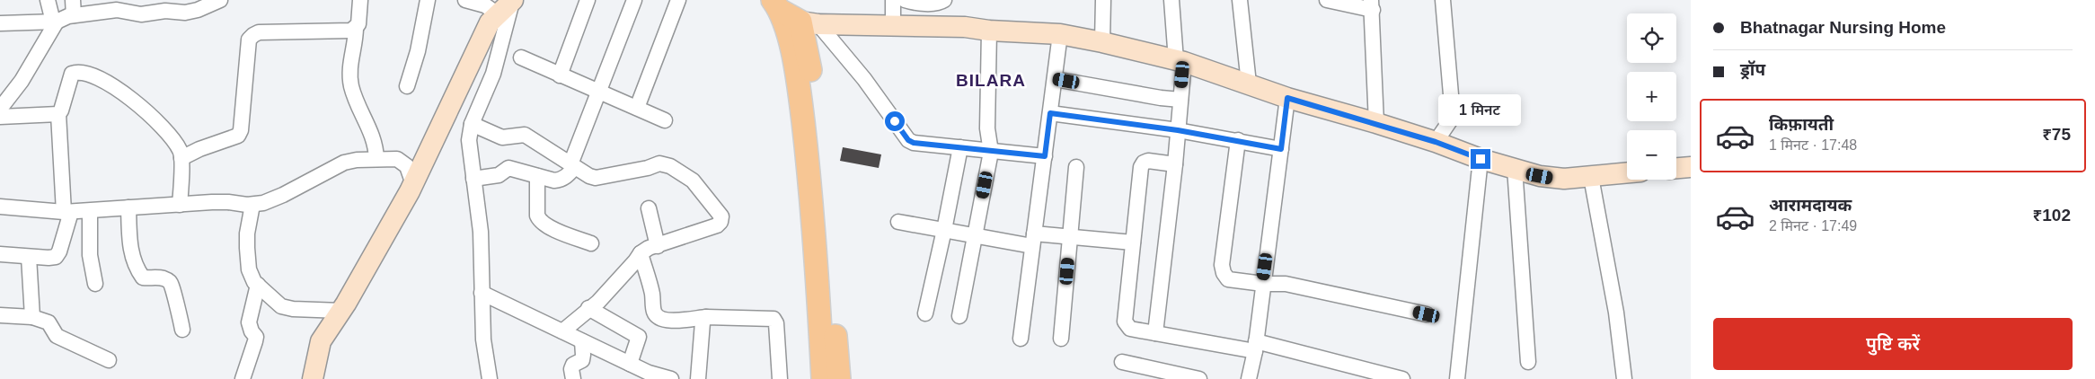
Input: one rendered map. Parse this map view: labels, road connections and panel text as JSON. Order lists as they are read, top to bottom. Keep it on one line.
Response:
{"districts":["BILARA"],"page":{"banner":["Bhatnagar Nursing Home","ड्रॉप"],"map_buttons":["+","−"],"bubble":"1 मिनट","list":[{"name":"किफ़ायती","note":"1 मिनट · 17:48","value":"₹75"},{"name":"आरामदायक","note":"2 मिनट · 17:49","value":"₹102"}],"buttons":"पुष्टि करें"}}
